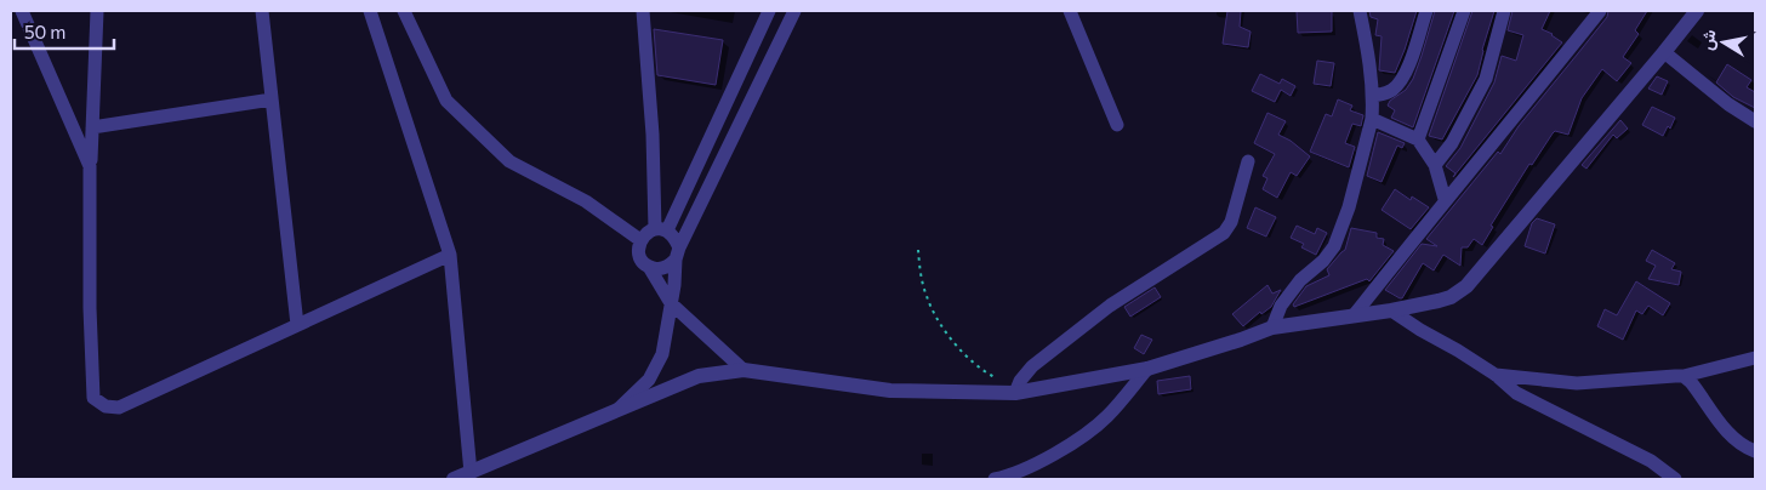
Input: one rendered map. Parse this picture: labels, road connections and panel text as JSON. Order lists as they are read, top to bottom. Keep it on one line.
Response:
{"scale_bar":"50 m","north":"left"}
